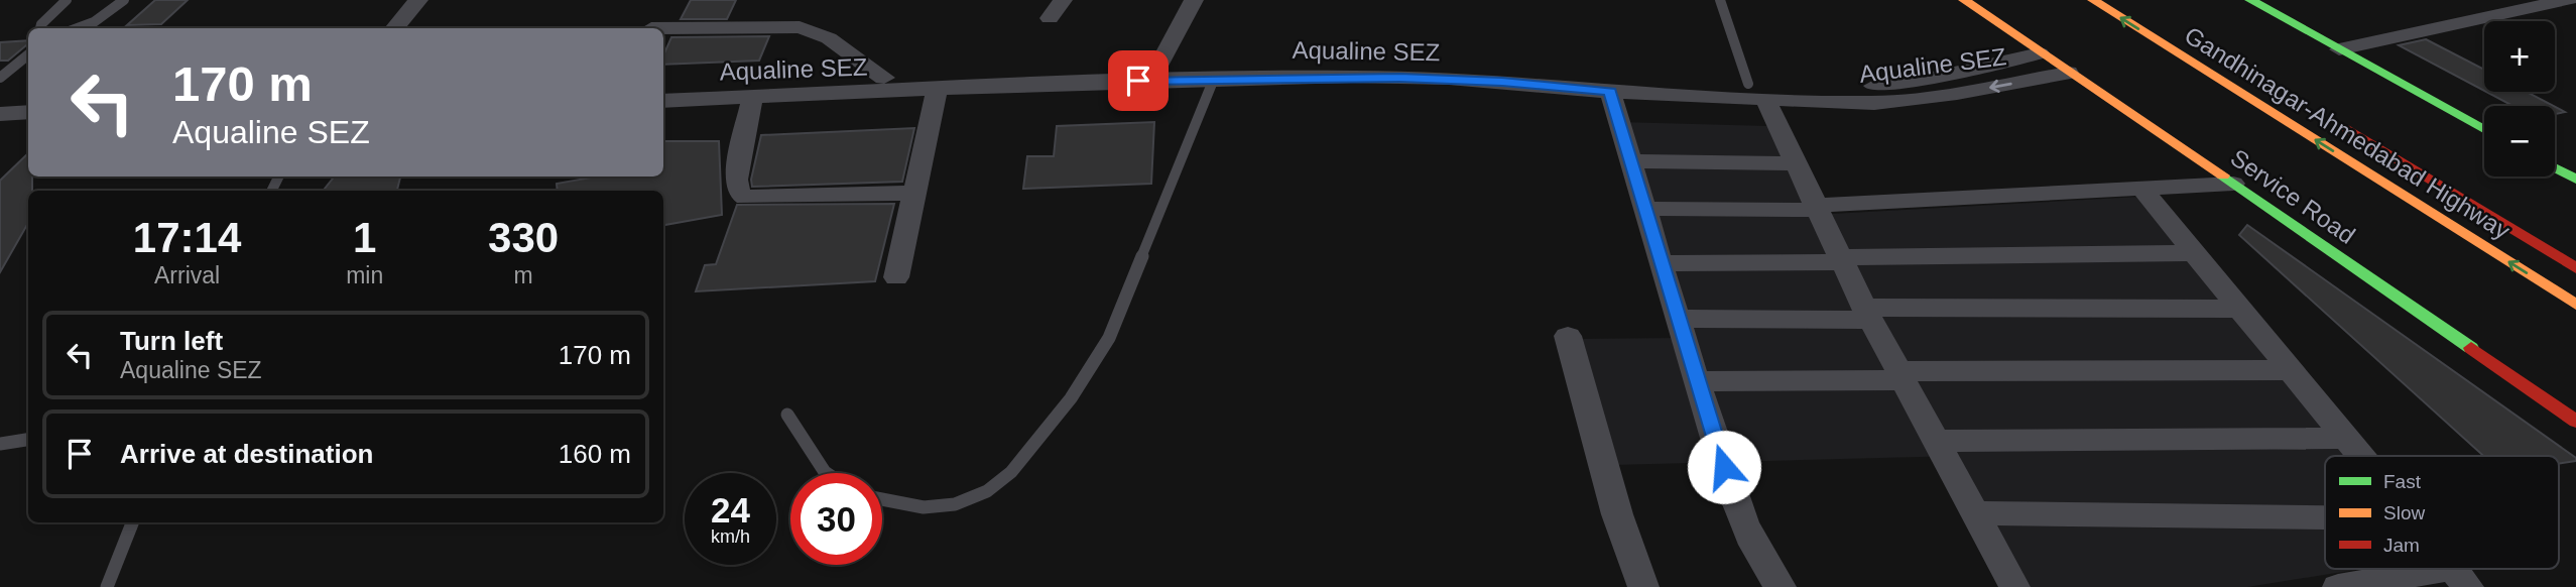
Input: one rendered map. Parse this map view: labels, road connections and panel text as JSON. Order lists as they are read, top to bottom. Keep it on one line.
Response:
{"streets":{"street":["Aqualine SEZ","Gandhinagar-Ahmedabad Highway","Service Road"]},"crossings":[["Aqualine SEZ","Service Road"]],"legend":["Fast","Slow","Jam"],"page":{"map_buttons":["+","−"],"turn":["170 m","Aqualine SEZ"],"eta":["17:14","Arrival","1","min","330","m"],"list":[{"name":"Turn left","note":"Aqualine SEZ","value":"170 m"},{"name":"Arrive at destination","value":"160 m"}],"speed":"24 km/h","limit":"30"}}
